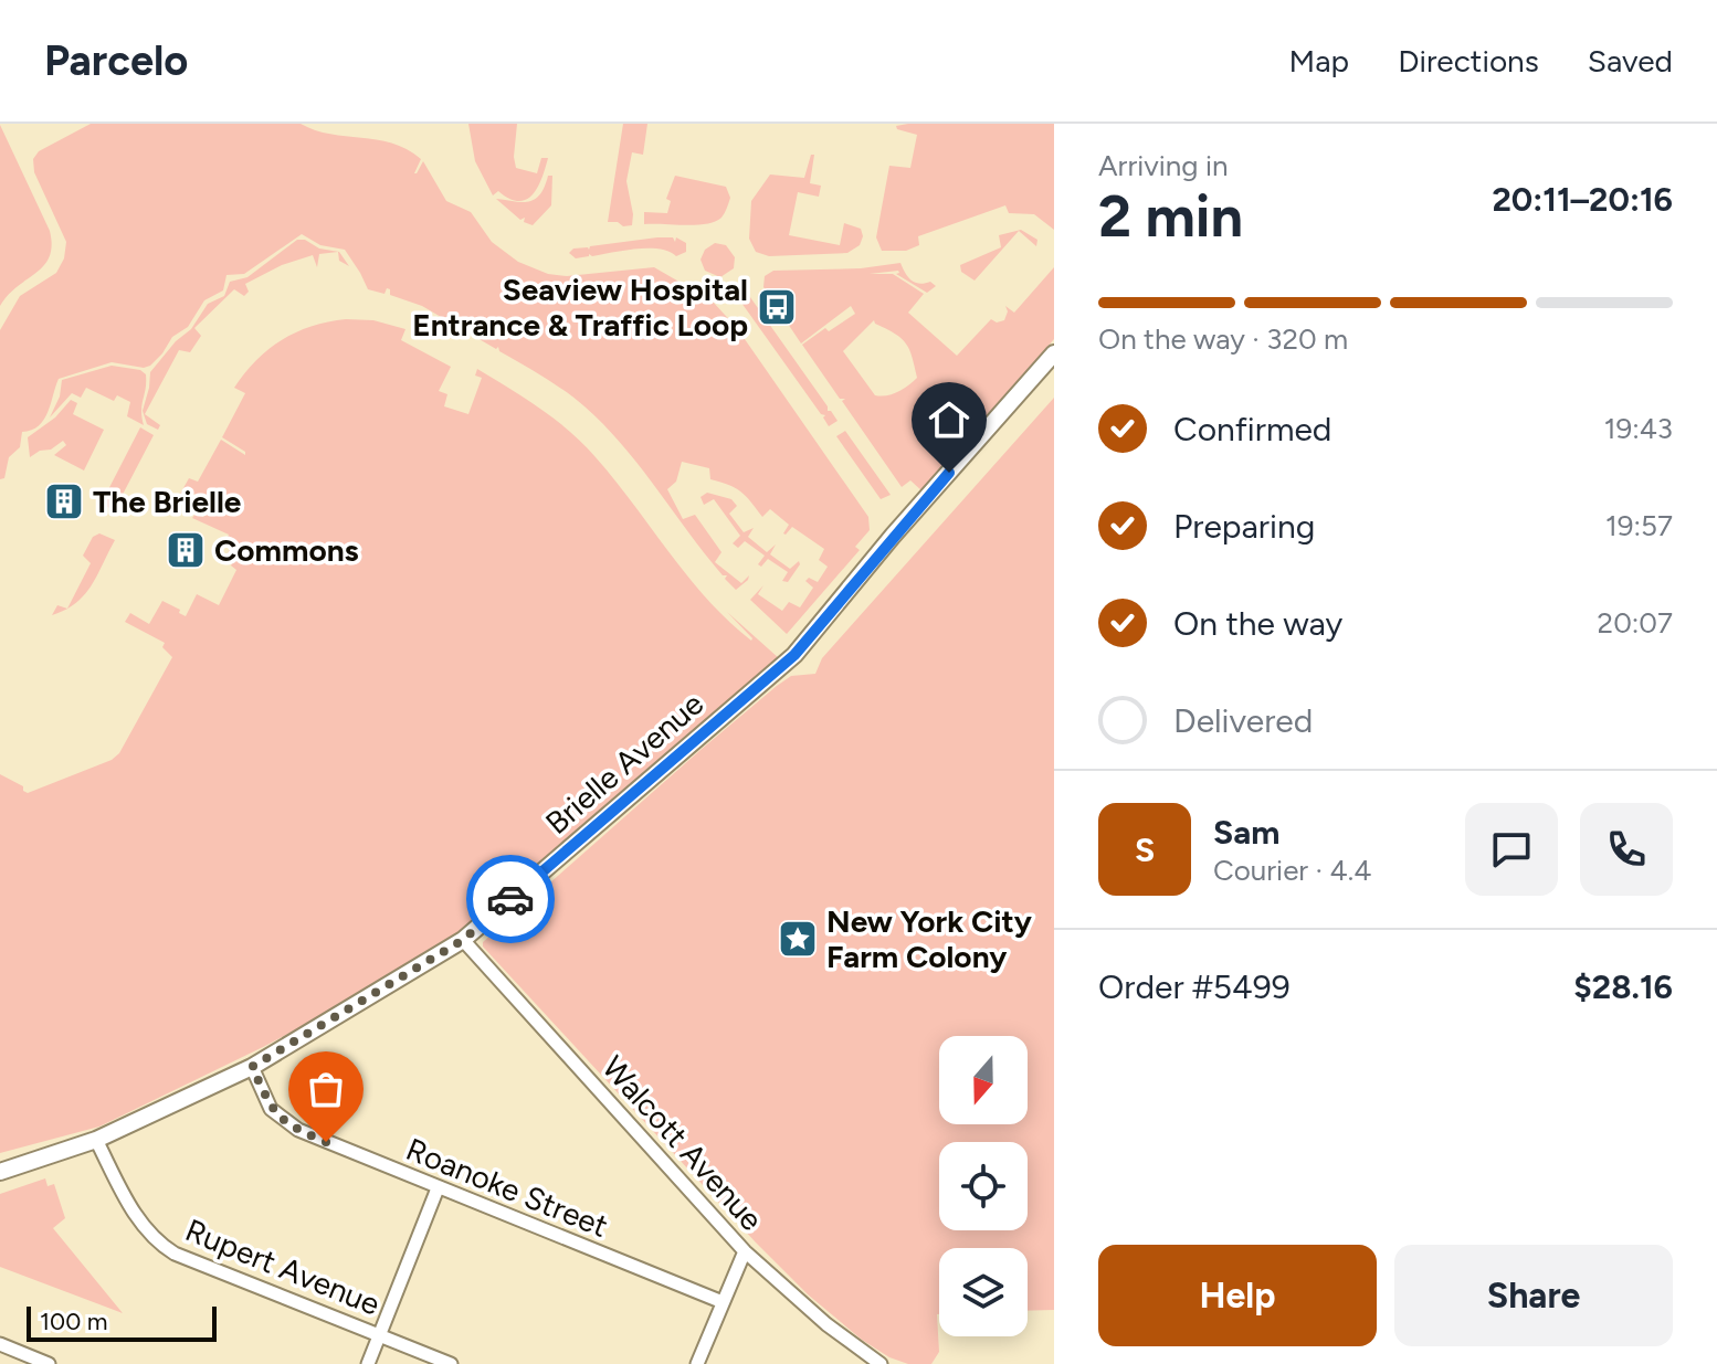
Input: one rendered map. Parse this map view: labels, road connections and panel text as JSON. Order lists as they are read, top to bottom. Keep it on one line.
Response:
{"streets":{"street":["Brielle Avenue","Walcott Avenue","Roanoke Street","Rupert Avenue"]},"crossings":[["Brielle Avenue","Walcott Avenue"],["Brielle Avenue","Roanoke Street"],["Brielle Avenue","Rupert Avenue"]],"places":{"bus stop":["Seaview Hospital Entrance & Traffic Loop"],"building":["The Brielle","Commons"],"place":["New York City Farm Colony"]},"scale_bar":"100 m","north":"bottom","page":{"header":"Parcelo","nav":["Map","Directions","Saved"],"heading":["2 min","Arriving in","20:11–20:16"],"panel":["Sam","Courier · 4.4","Order #5499","$28.16"],"bar":"On the way · 320 m","list":[["Confirmed","19:43"],["Preparing","19:57"],["On the way","20:07"],"Delivered"],"round":"S","buttons":["Help","Share"],"scale":"100 m"}}
